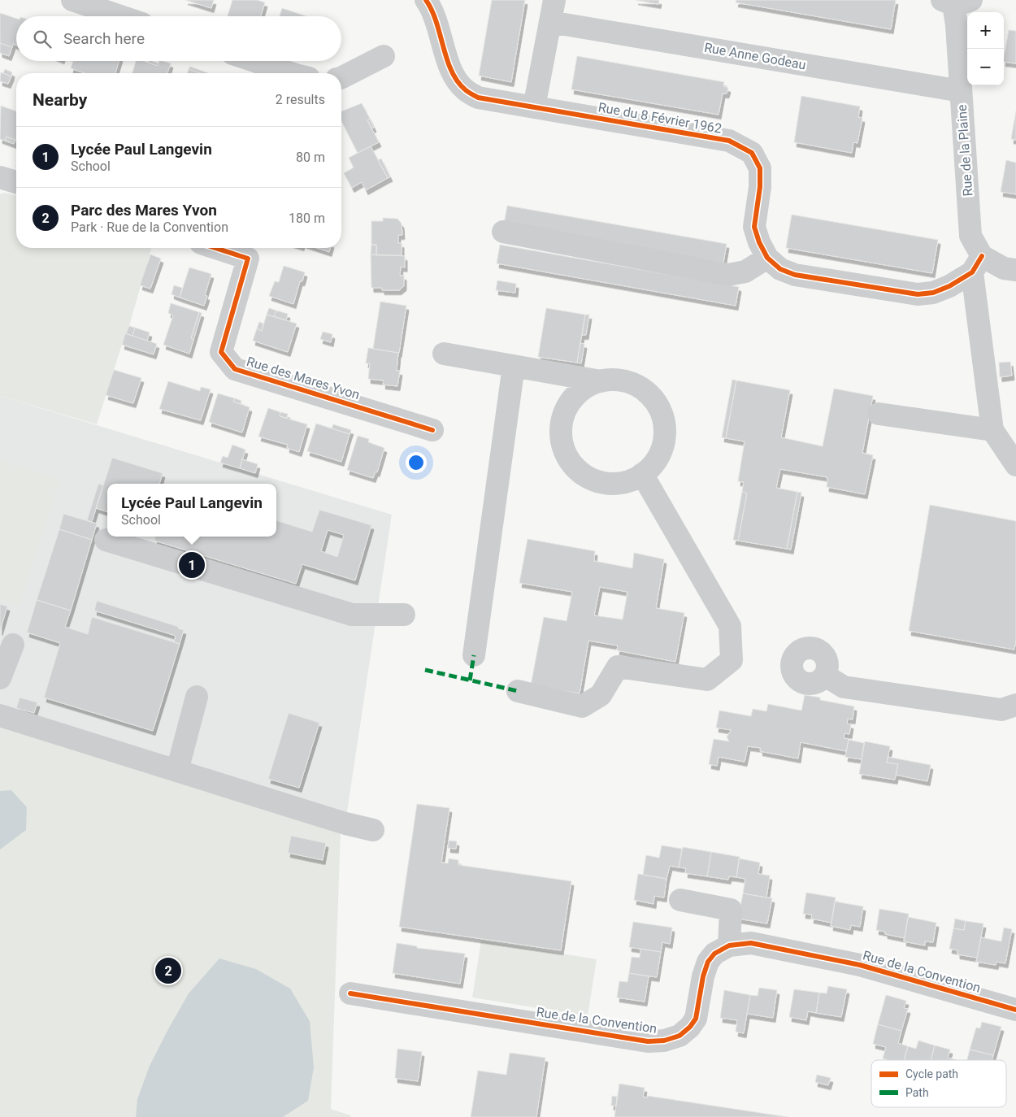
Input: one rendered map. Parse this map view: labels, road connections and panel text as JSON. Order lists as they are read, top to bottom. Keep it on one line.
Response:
{"streets":{"street":["Rue Anne Godeau","Rue du 8 Février 1962","Rue de la Plaine","Rue des Mares Yvon","Rue de la Convention"]},"crossings":[["Rue Anne Godeau","Rue de la Plaine"],["Rue du 8 Février 1962","Rue de la Plaine"]],"legend":["Cycle path","Path"],"page":{"map_buttons":["+","−"],"search":"Search here","heading":["Nearby","2 results"],"list":[{"mark":"1","name":"Lycée Paul Langevin","note":"School","value":"80 m"},{"mark":"2","name":"Parc des Mares Yvon","note":"Park · Rue de la Convention","value":"180 m"}],"popup":["Lycée Paul Langevin","School"],"pins":["1","2"]}}
